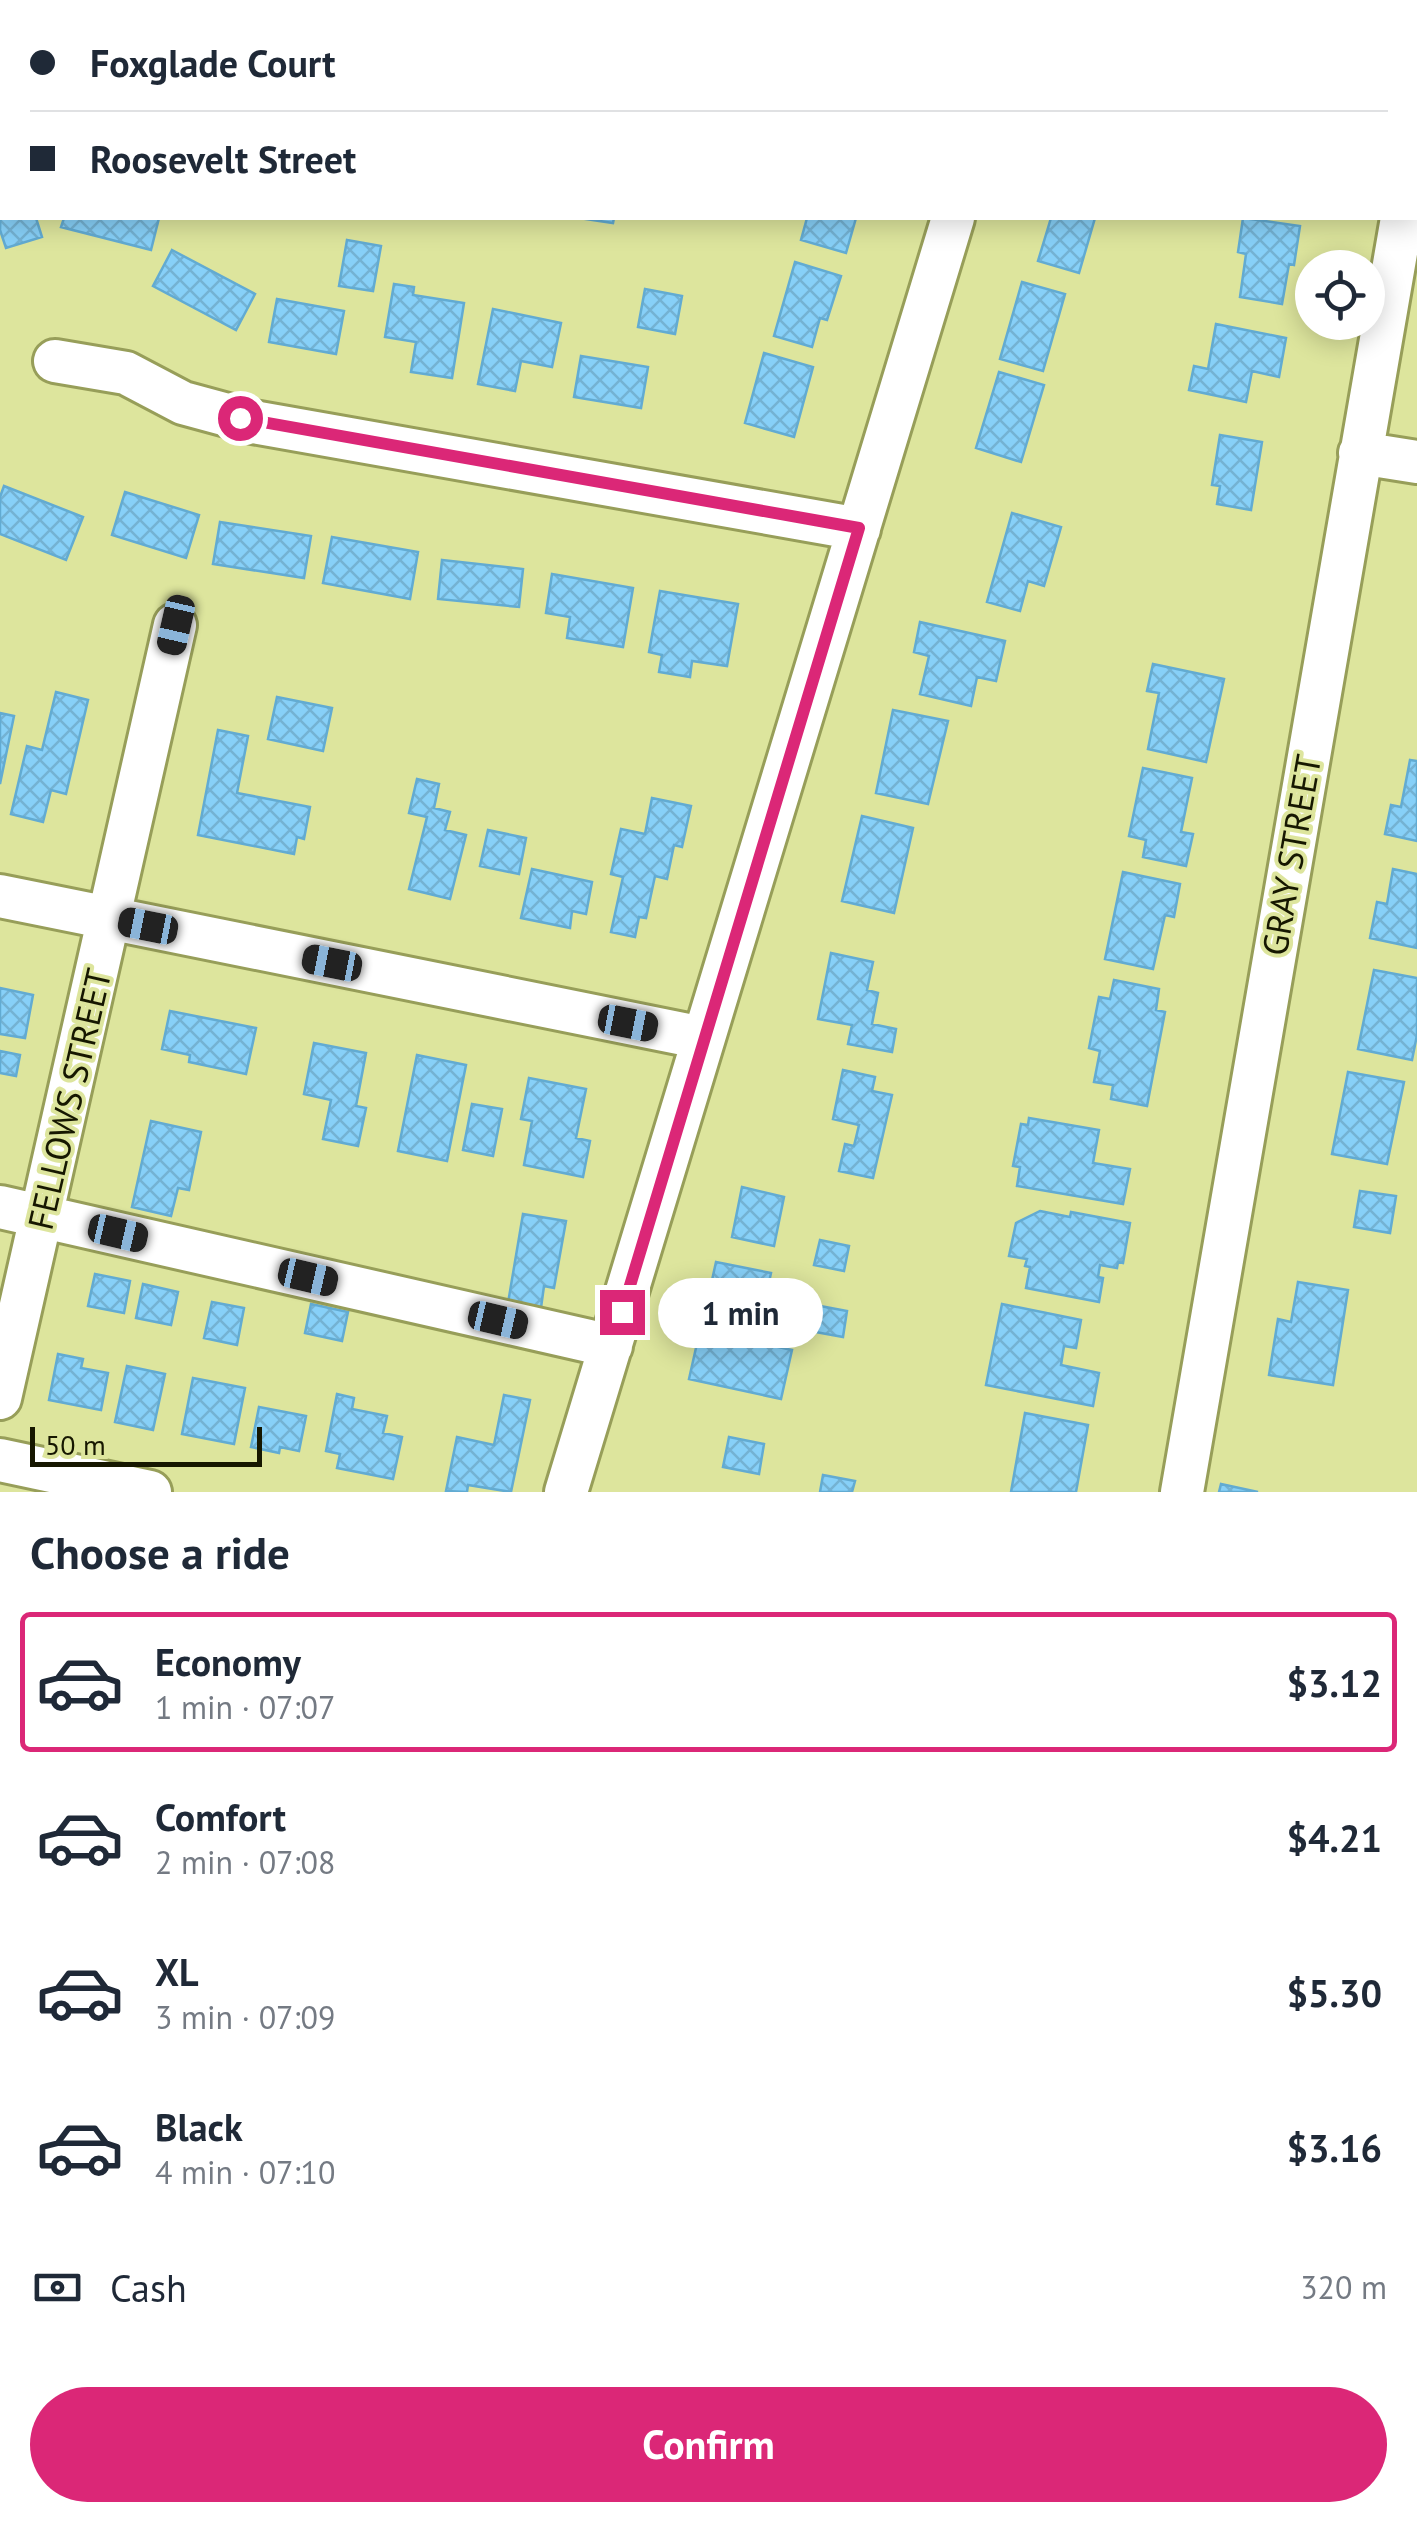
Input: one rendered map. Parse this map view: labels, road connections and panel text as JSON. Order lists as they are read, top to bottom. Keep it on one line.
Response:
{"streets":{"street":["GRAY STREET","FELLOWS STREET"]},"scale_bar":"50 m","page":{"banner":["Foxglade Court","Roosevelt Street"],"bubble":"1 min","scale":"50 m","heading":"Choose a ride","list":[{"name":"Economy","note":"1 min · 07:07","value":"$3.12"},{"name":"Comfort","note":"2 min · 07:08","value":"$4.21"},{"name":"XL","note":"3 min · 07:09","value":"$5.30"},{"name":"Black","note":"4 min · 07:10","value":"$3.16"}],"pay":["Cash","320 m"],"buttons":"Confirm"}}
